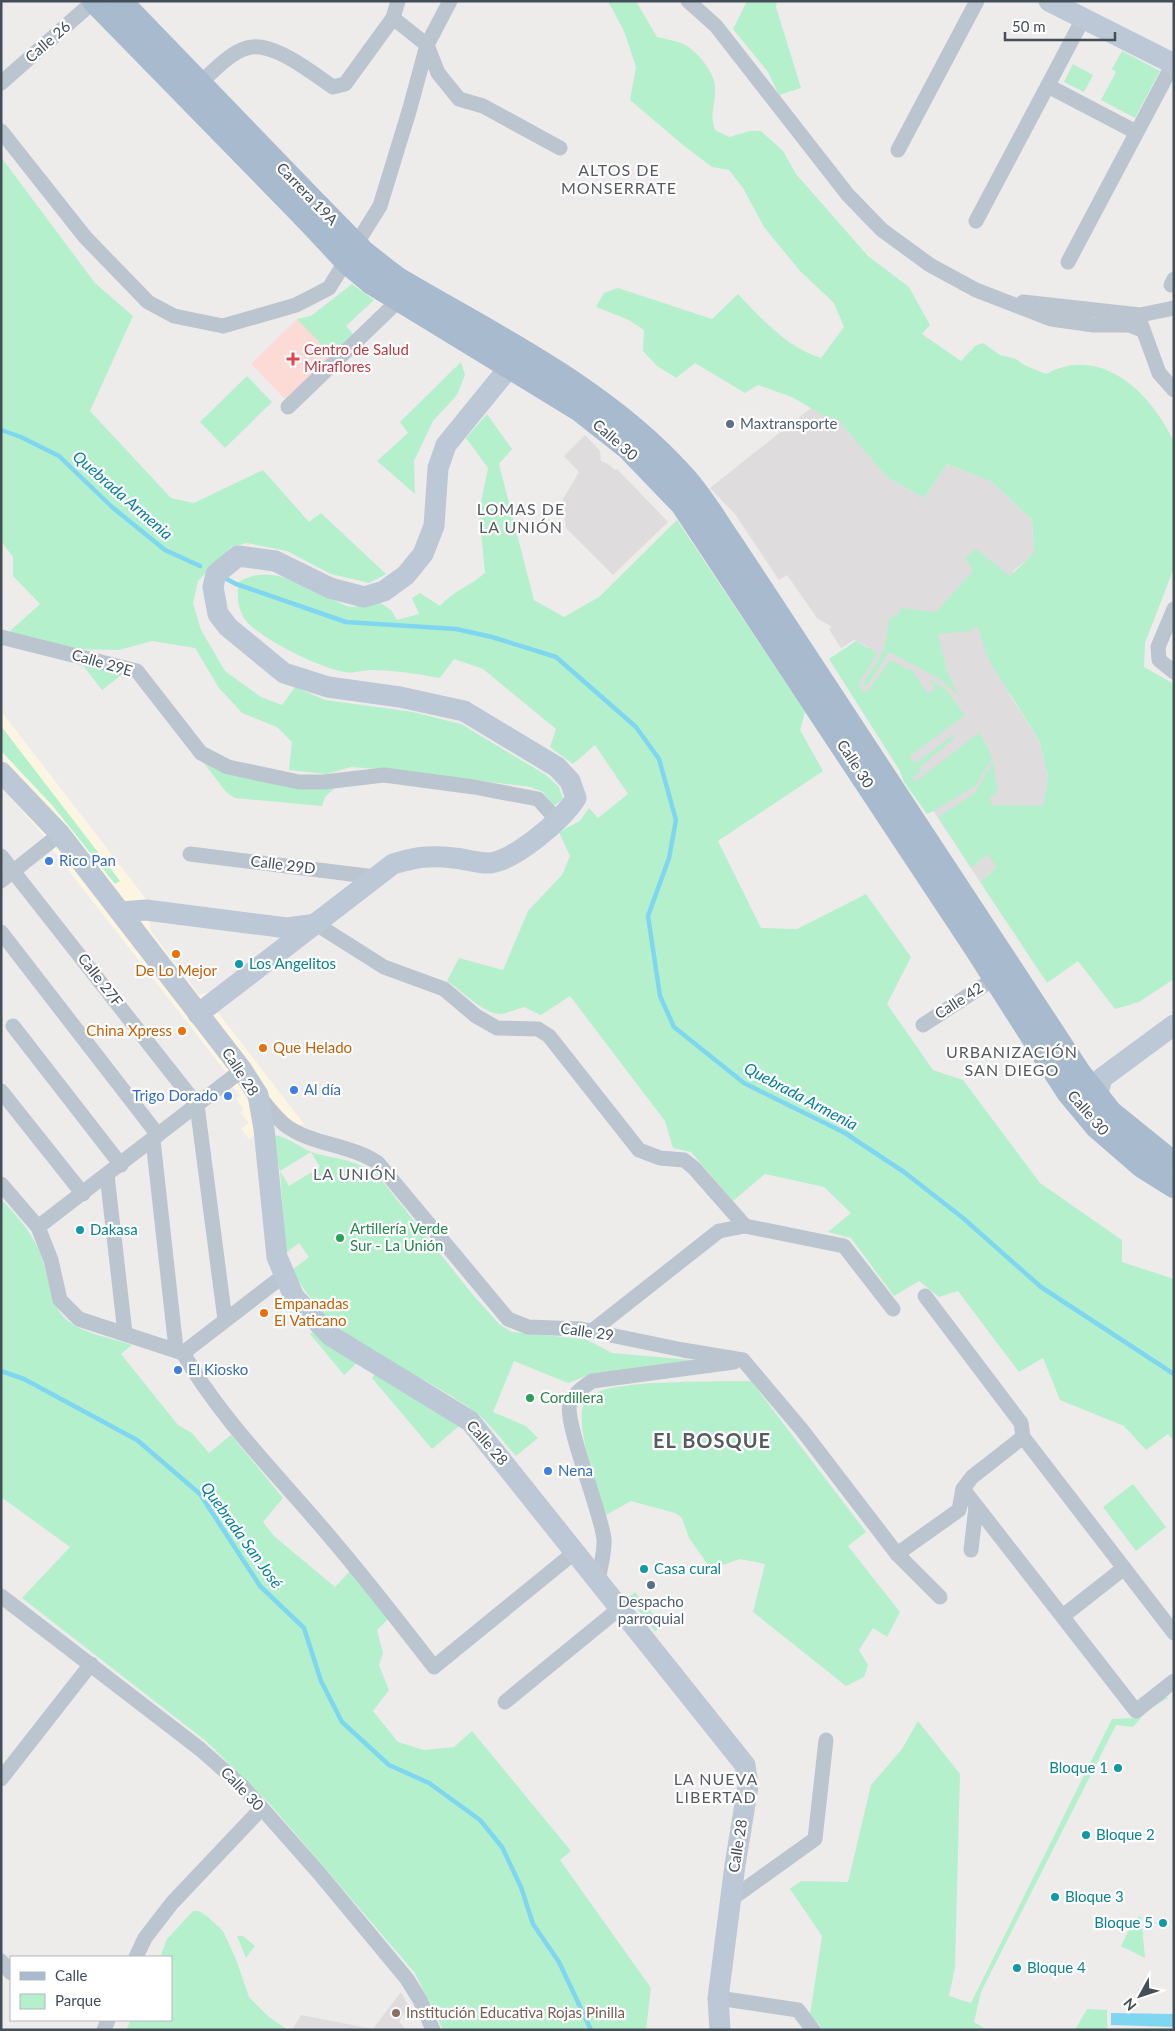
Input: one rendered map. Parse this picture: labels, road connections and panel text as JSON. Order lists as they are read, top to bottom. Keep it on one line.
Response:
{"streets":{"main road":["Carrera 19A","Calle 30"],"street":["Calle 26","Calle 29E","Calle 29D","Calle 27F","Calle 42","Calle 28","Calle 29"]},"crossings":[["Calle 26","Carrera 19A"],["Carrera 19A","Calle 30"],["Calle 30","Calle 42"]],"districts":["ALTOS DE MONSERRATE","LOMAS DE LA UNIÓN","URBANIZACIÓN SAN DIEGO","LA UNIÓN","EL BOSQUE","LA NUEVA LIBERTAD"],"water":["Quebrada Armenia","Quebrada San José"],"places":{"health":["Centro de Salud Miraflores"],"other":["Maxtransporte","Rico Pan","De Lo Mejor","Los Angelitos","China Xpress","Que Helado","Al día","Trigo Dorado","Dakasa","Artillería Verde Sur - La Unión","Empanadas El Vaticano","El Kiosko","Cordillera","Nena","Casa cural","Despacho parroquial","Bloque 1","Bloque 2","Bloque 3","Bloque 5","Bloque 4","Institución Educativa Rojas Pinilla"]},"legend":["Calle","Parque"],"scale_bar":"50 m","north":"bottom left"}
